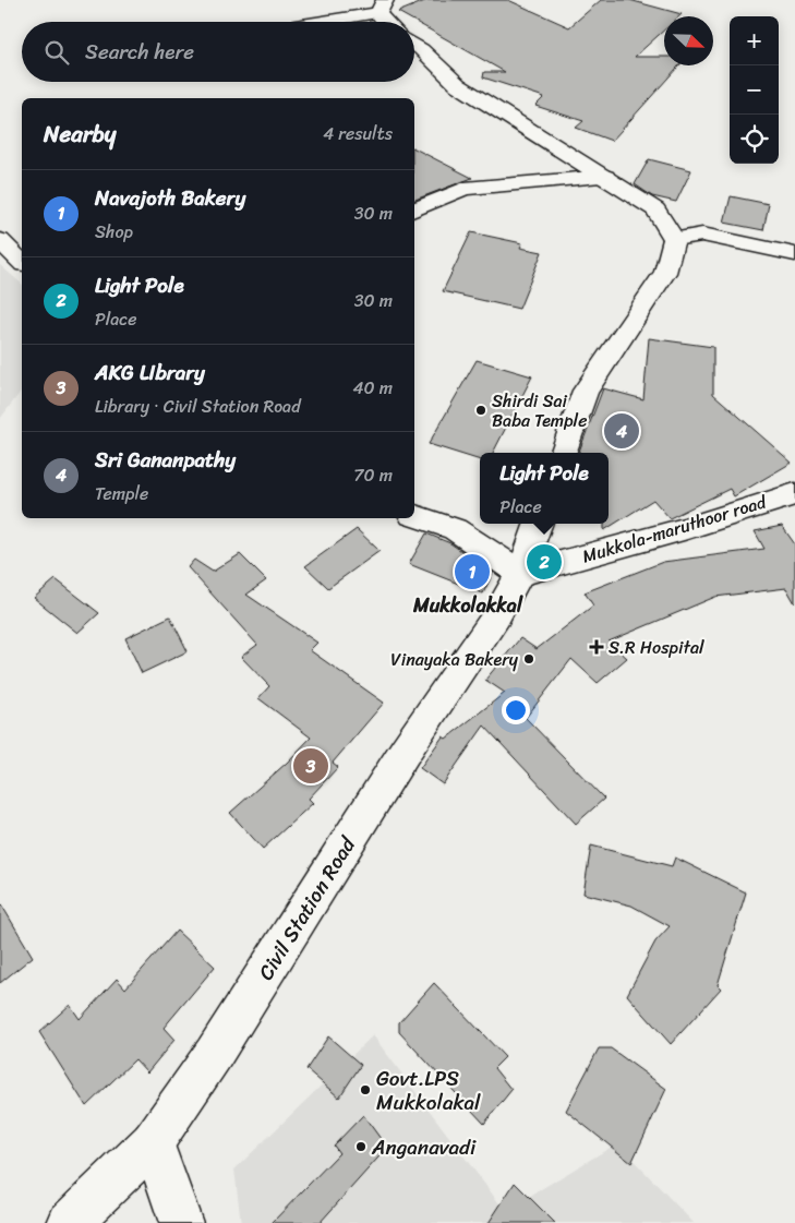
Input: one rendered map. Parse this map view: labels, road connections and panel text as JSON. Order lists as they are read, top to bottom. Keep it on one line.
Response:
{"streets":{"main road":["Mukkola-maruthoor road","Civil Station Road"]},"crossings":[["Mukkola-maruthoor road","Civil Station Road"]],"districts":["Mukkolakkal"],"places":{"other":["Shirdi Sai Baba Temple","Vinayaka Bakery","Govt.LPS Mukkolakal","Anganavadi"],"health":["S.R Hospital"]},"north":"bottom right","page":{"map_buttons":["+","−"],"search":"Search here","heading":["Nearby","4 results"],"list":[{"mark":"1","name":"Navajoth Bakery","note":"Shop","value":"30 m"},{"mark":"2","name":"Light Pole","note":"Place","value":"30 m"},{"mark":"3","name":"AKG LIbrary","note":"Library · Civil Station Road","value":"40 m"},{"mark":"4","name":"Sri Gananpathy","note":"Temple","value":"70 m"}],"pins":["4","2","1","3"],"popup":["Light Pole","Place"]}}
